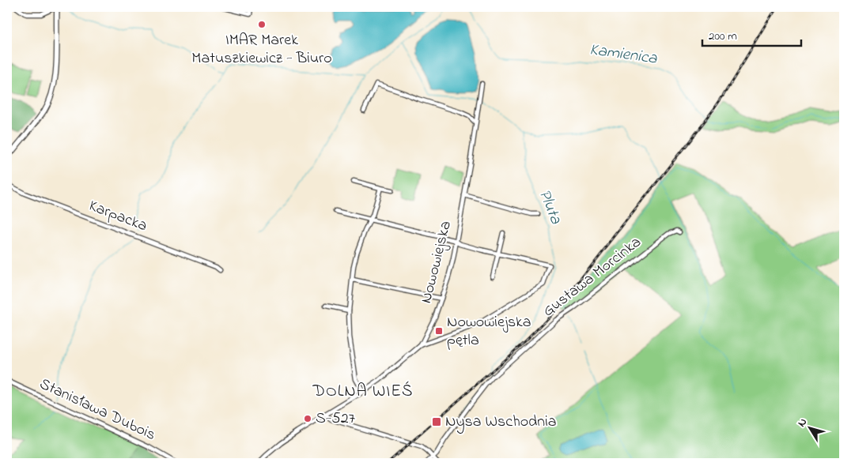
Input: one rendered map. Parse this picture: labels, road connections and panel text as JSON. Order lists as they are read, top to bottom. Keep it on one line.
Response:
{"streets":{"street":["Karpacka","Nowowiejska","Gustawa Morcinka","Stanisława Dubois"]},"districts":["DOLNA WIEŚ"],"water":["Kamienica","Pluta"],"places":{"other":["IMAR Marek Matuszkiewicz - Biuro","S-527"],"transit":["Nowowiejska pętla","Nysa Wschodnia"]},"scale_bar":"200 m","north":"top left"}
